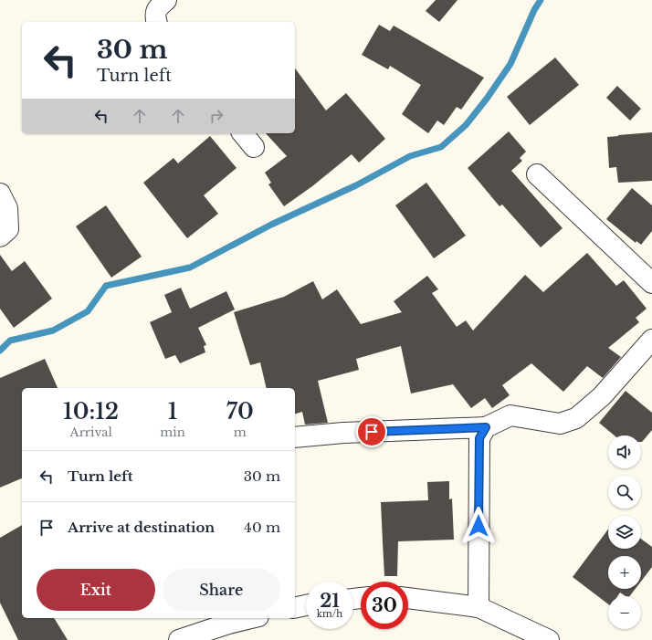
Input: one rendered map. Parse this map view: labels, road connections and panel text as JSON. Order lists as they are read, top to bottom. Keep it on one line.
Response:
{"page":{"turn":["30 m","Turn left"],"eta":["10:12","Arrival","1","min","70","m"],"map_buttons":["+","−"],"list":[{"name":"Turn left","value":"30 m"},{"name":"Arrive at destination","value":"40 m"}],"buttons":["Exit","Share"],"speed":"21 km/h","limit":"30"}}
